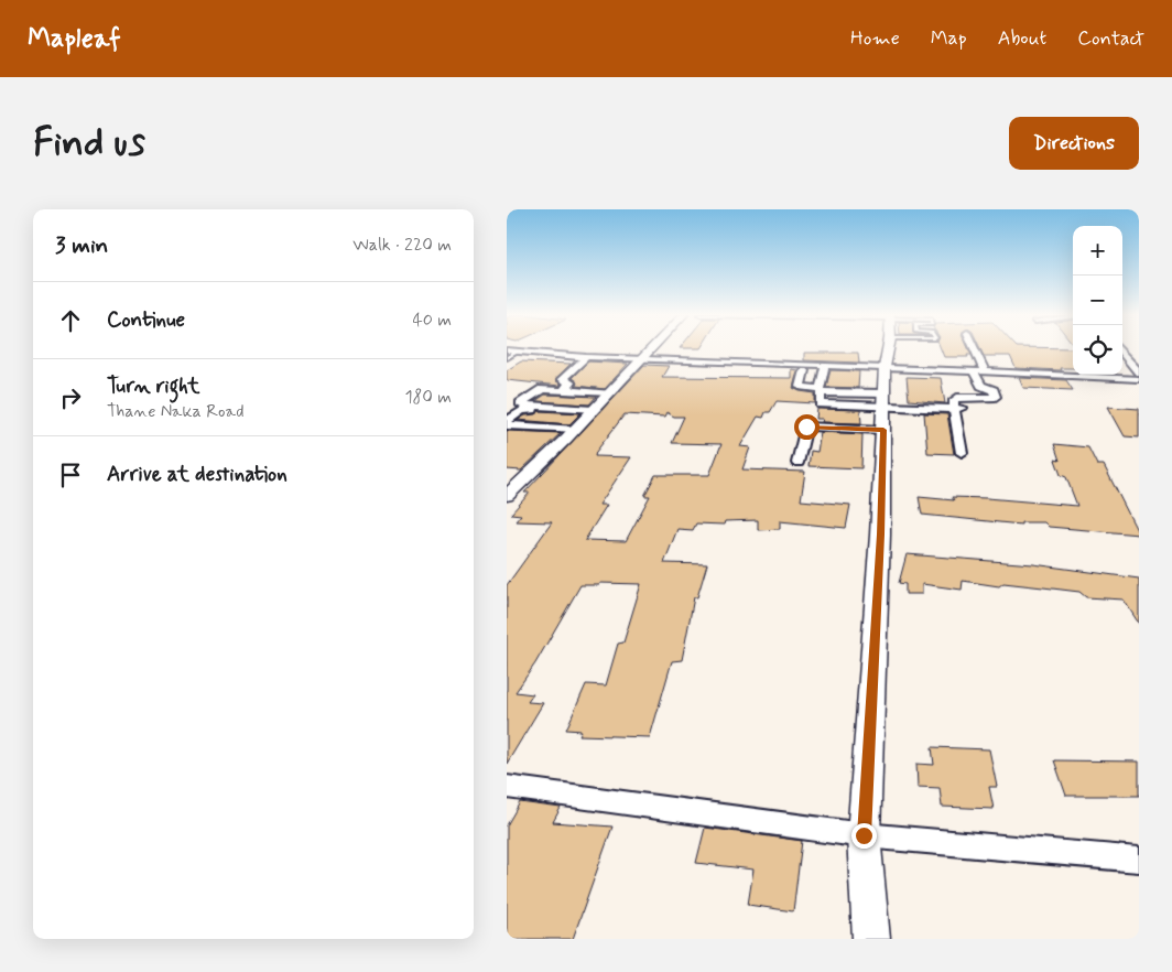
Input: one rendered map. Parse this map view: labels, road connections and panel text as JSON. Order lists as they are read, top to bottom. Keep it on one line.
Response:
{"page":{"header":"Mapleaf","nav":["Home","Map","About","Contact"],"buttons":"Directions","title":"Find us","heading":["3 min","Walk · 220 m"],"map_buttons":["+","−"],"list":[["Continue","40 m"],["Turn right","Thane Naka Road","180 m"],"Arrive at destination"]}}
